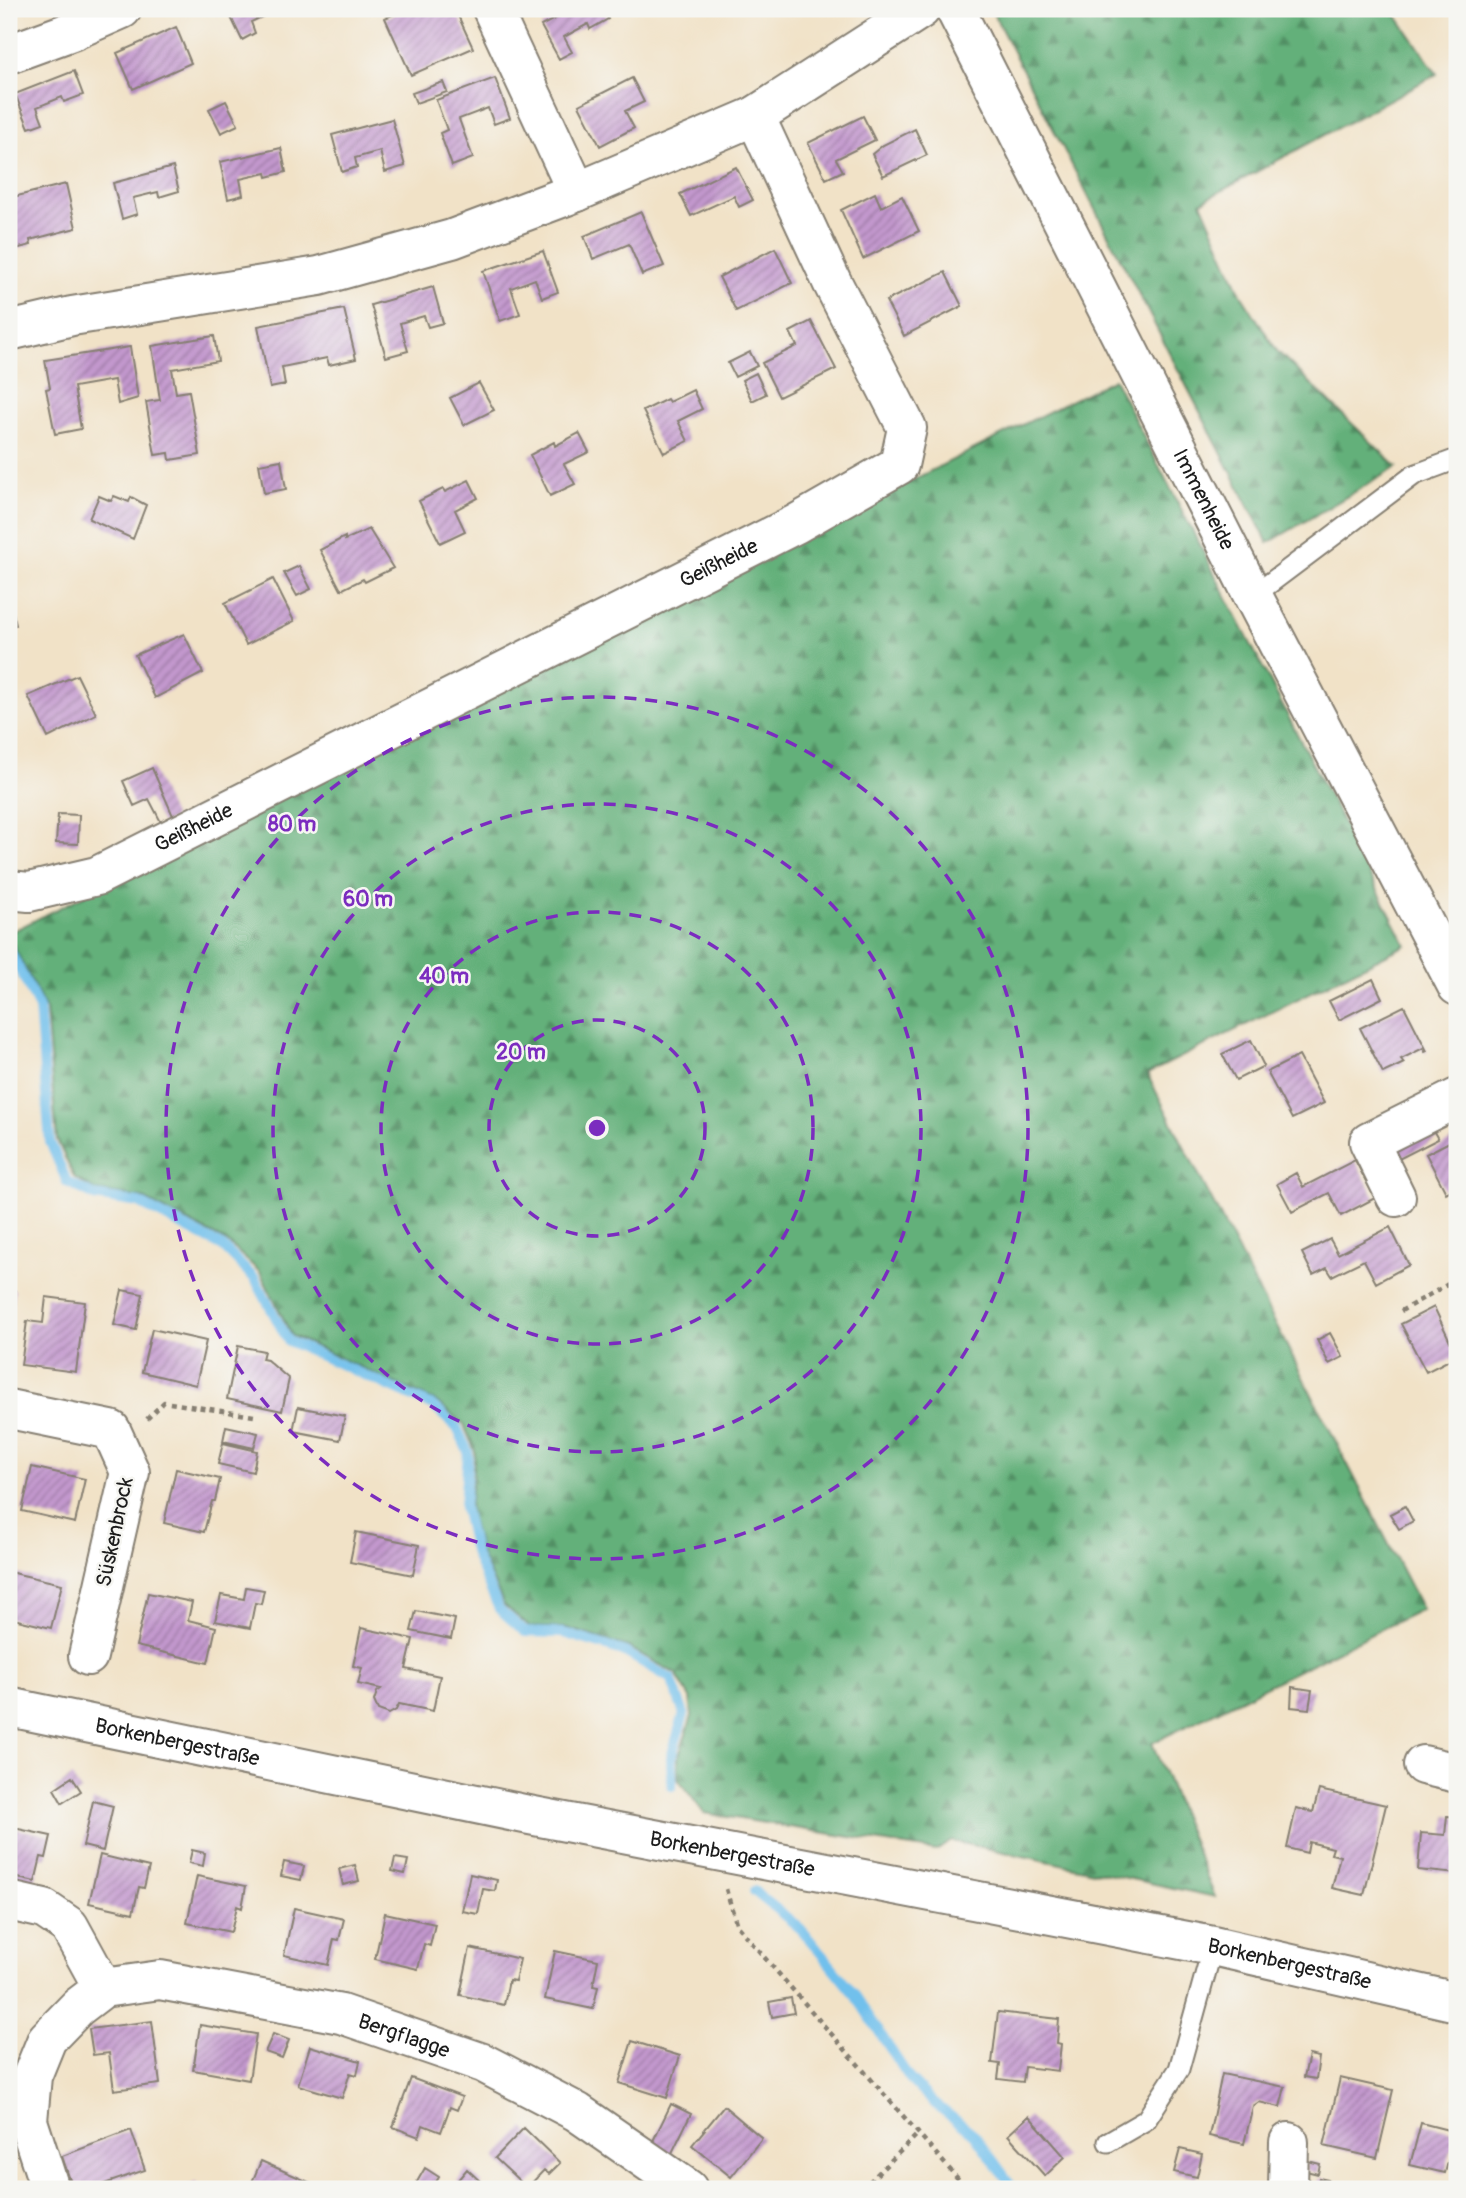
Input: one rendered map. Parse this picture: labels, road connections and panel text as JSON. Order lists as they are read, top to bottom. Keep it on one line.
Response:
{"streets":{"street":["Immenheide","Geißheide","Süskenbrock","Borkenbergestraße","Bergflagge"]},"rings":["80 m","60 m","40 m","20 m"]}
